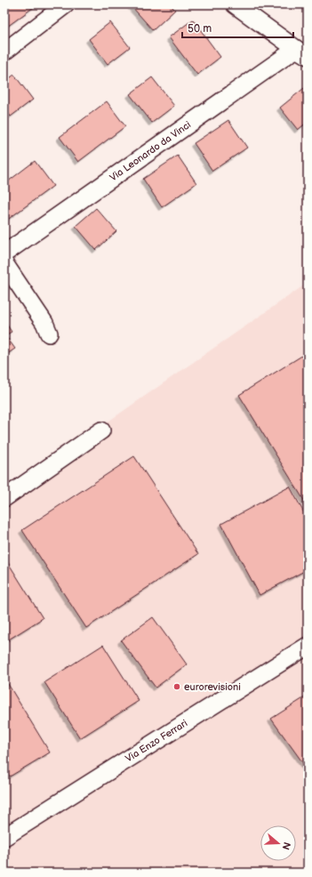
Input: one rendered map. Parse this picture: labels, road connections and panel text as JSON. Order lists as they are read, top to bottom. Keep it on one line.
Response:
{"streets":{"street":["Via Leonardo da Vinci","Via Enzo Ferrari"]},"places":["eurorevisioni"],"scale_bar":"50 m","north":"right"}
